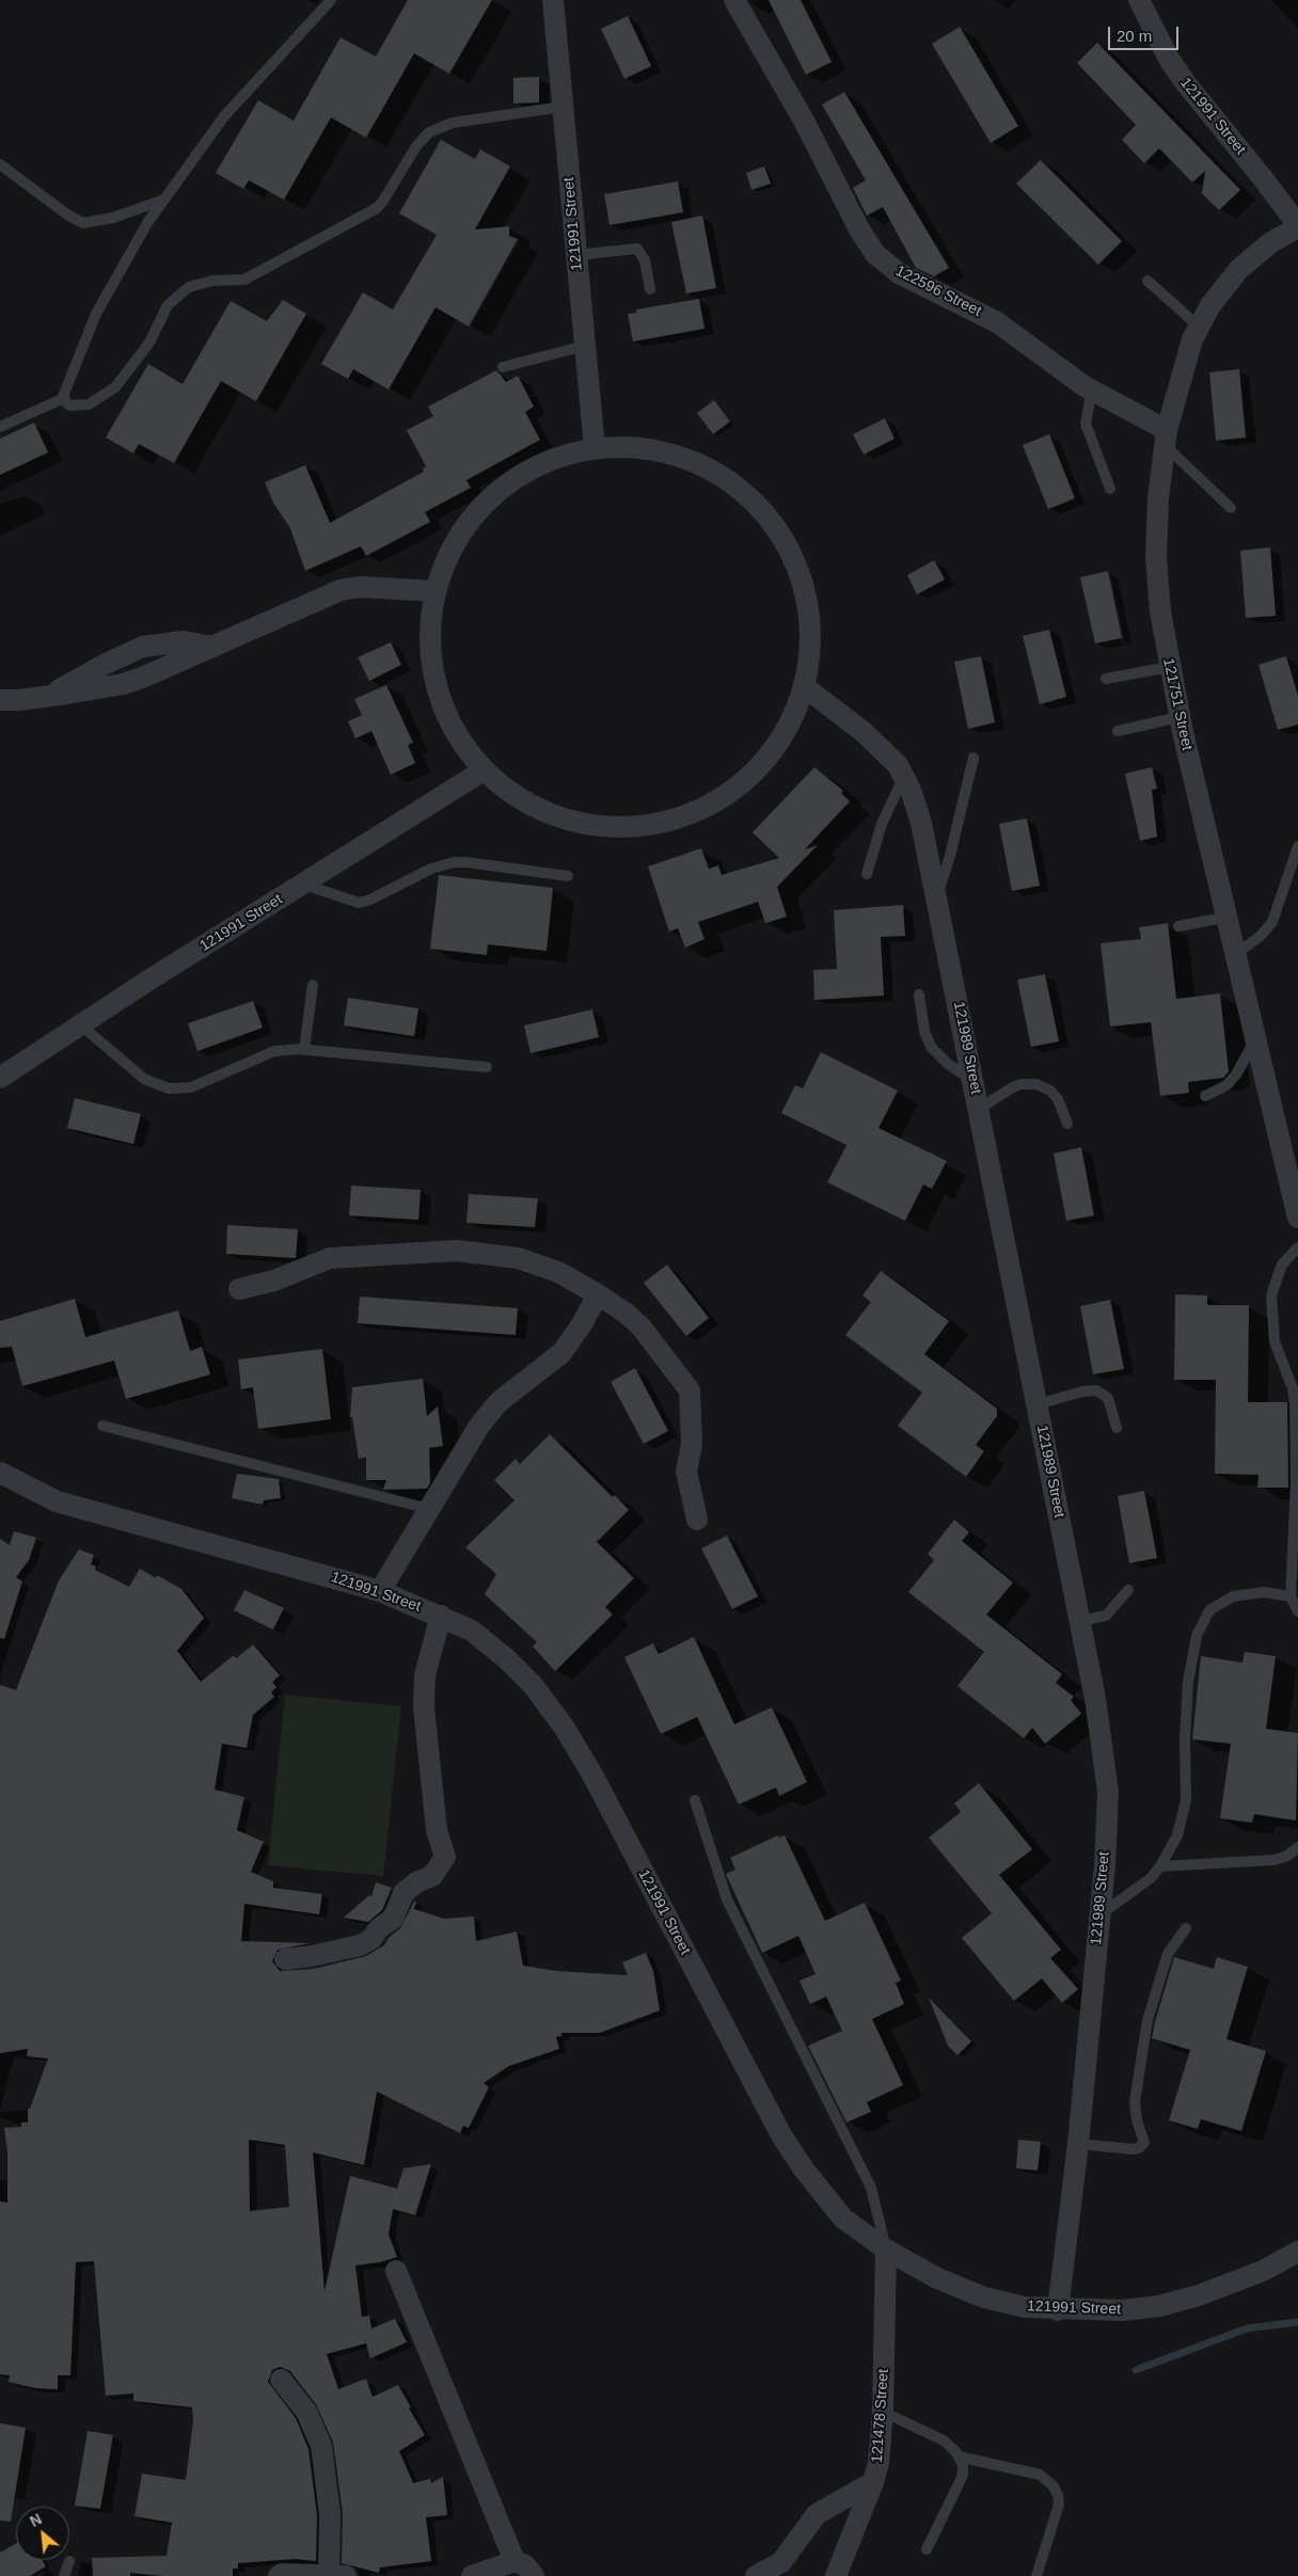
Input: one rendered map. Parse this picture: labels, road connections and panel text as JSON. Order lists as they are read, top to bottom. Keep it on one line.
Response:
{"streets":{"street":["121991 Street","122596 Street","121751 Street","121989 Street","121478 Street"]},"crossings":[["121991 Street","121751 Street"],["121991 Street","121989 Street"],["121991 Street","121478 Street"],["122596 Street","121751 Street"]],"scale_bar":"20 m","north":"top left"}
